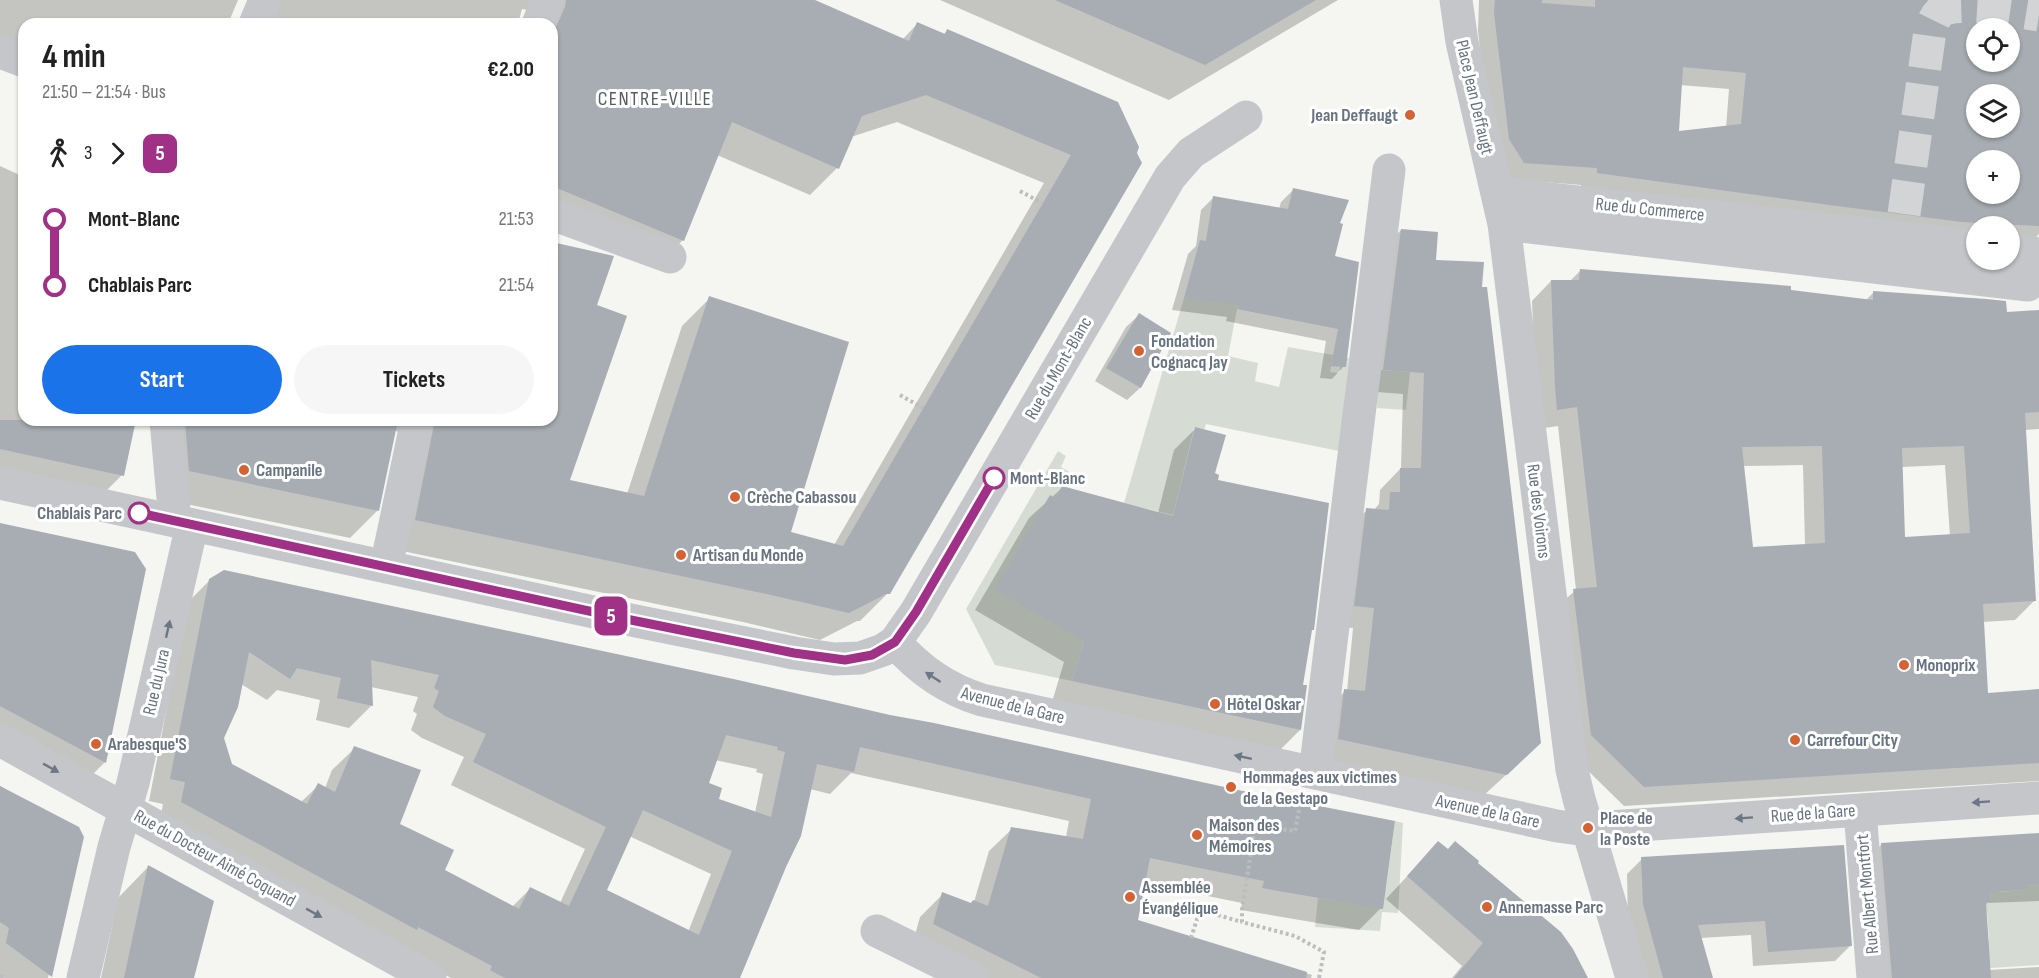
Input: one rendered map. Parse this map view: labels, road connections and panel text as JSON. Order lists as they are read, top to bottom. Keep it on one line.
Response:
{"streets":{"street":["Place Jean Deffaugt","Rue du Commerce","Rue du Mont-Blanc","Rue des Voirons","Rue du Jura","Avenue de la Gare","Rue de la Gare","Rue du Docteur Aimé Coquand","Rue Albert Montfort"]},"crossings":[["Place Jean Deffaugt","Rue du Commerce"],["Place Jean Deffaugt","Rue des Voirons"],["Rue du Commerce","Rue des Voirons"],["Rue du Mont-Blanc","Avenue de la Gare"],["Rue des Voirons","Avenue de la Gare"],["Rue des Voirons","Rue de la Gare"],["Rue du Jura","Rue du Docteur Aimé Coquand"],["Avenue de la Gare","Rue de la Gare"],["Rue de la Gare","Rue Albert Montfort"]],"one_way":["Rue du Jura","Avenue de la Gare","Rue de la Gare","Rue du Docteur Aimé Coquand"],"districts":["CENTRE-VILLE"],"places":["Jean Deffaugt","Fondation Cognacq Jay","Campanile","Mont-Blanc","Crèche Cabassou","Chablais Parc","Artisan du Monde","Monoprix","Hôtel Oskar","Carrefour City","Arabesque'S","Hommages aux victimes de la Gestapo","Place de la Poste","Maison des Mémoires","Assemblée Évangélique","Annemasse Parc"],"lines":["bus line 5"],"page":{"on_map":"5","map_buttons":["+","−"],"heading":["4 min","21:50 – 21:54 · Bus","€2.00"],"legs":["3","5"],"list":[{"name":"Mont-Blanc","value":"21:53"},{"name":"Chablais Parc","value":"21:54"}],"buttons":["Start","Tickets"]}}
